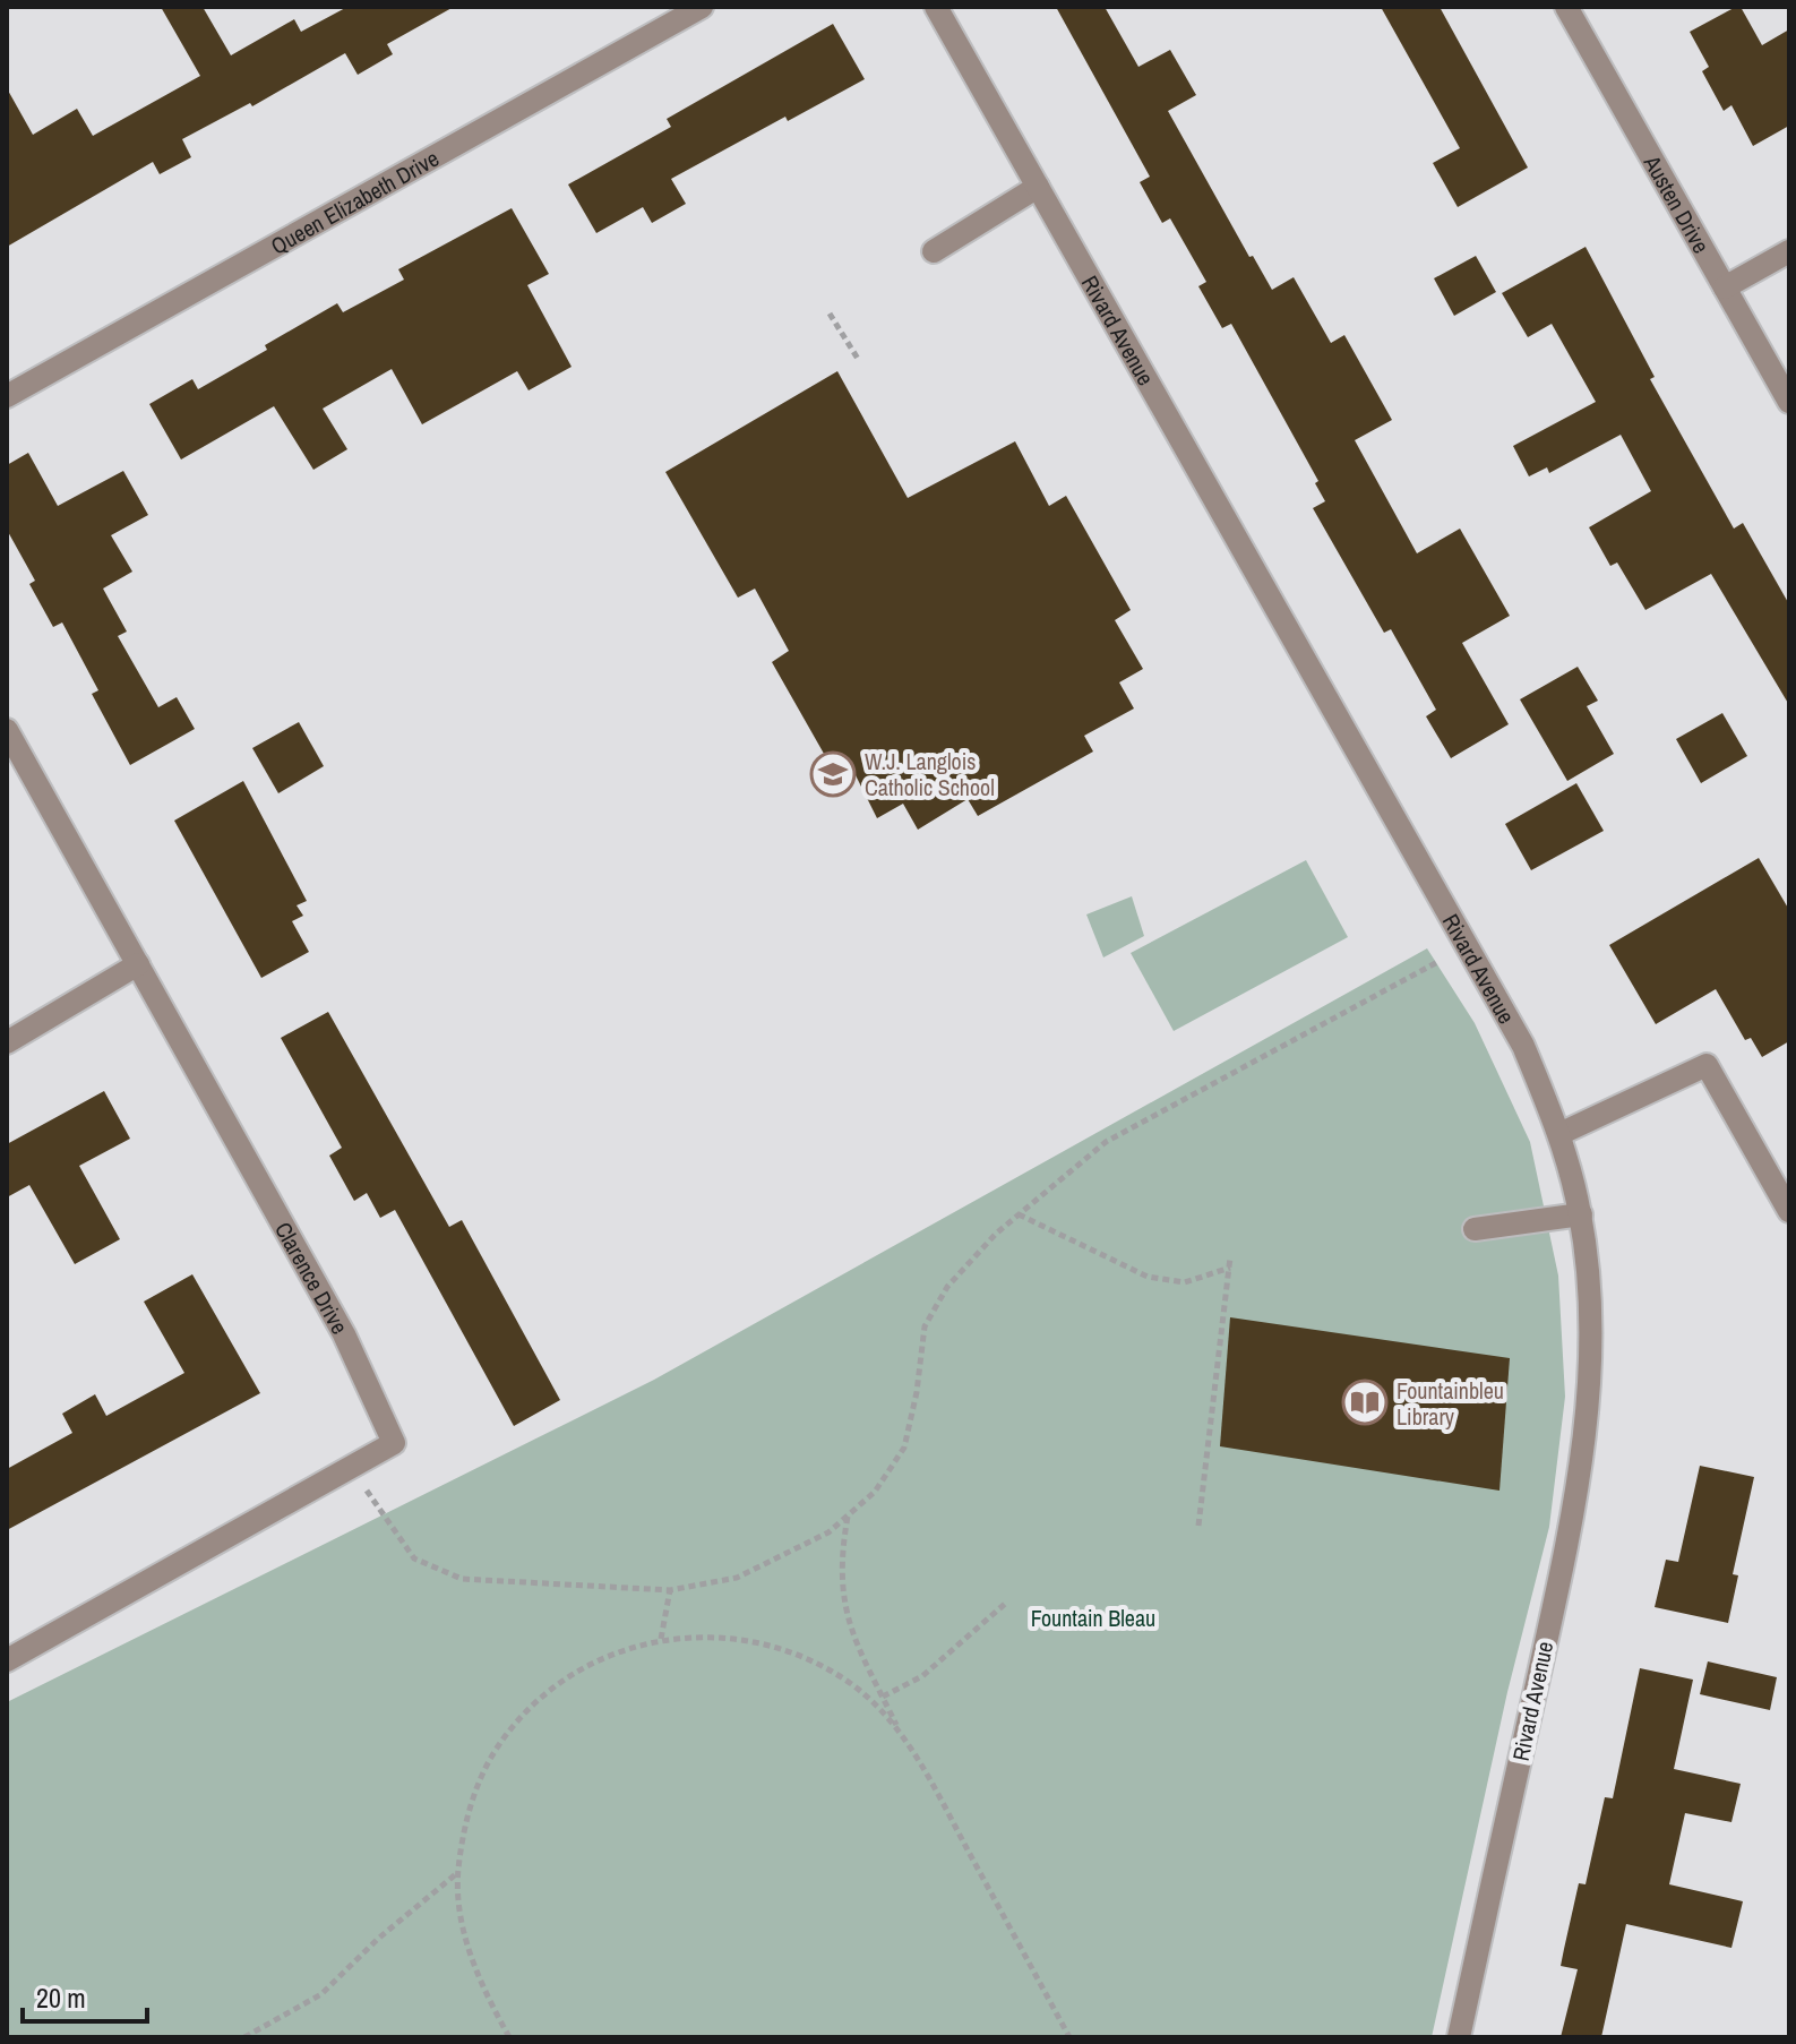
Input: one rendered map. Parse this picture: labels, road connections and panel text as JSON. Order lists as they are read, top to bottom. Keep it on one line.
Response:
{"streets":{"street":["Queen Elizabeth Drive","Austen Drive","Rivard Avenue","Clarence Drive"]},"parks":["Fountain Bleau"],"places":{"school or university":["W.J. Langlois Catholic School"],"library":["Fountainbleu Library"]},"scale_bar":"20 m"}
